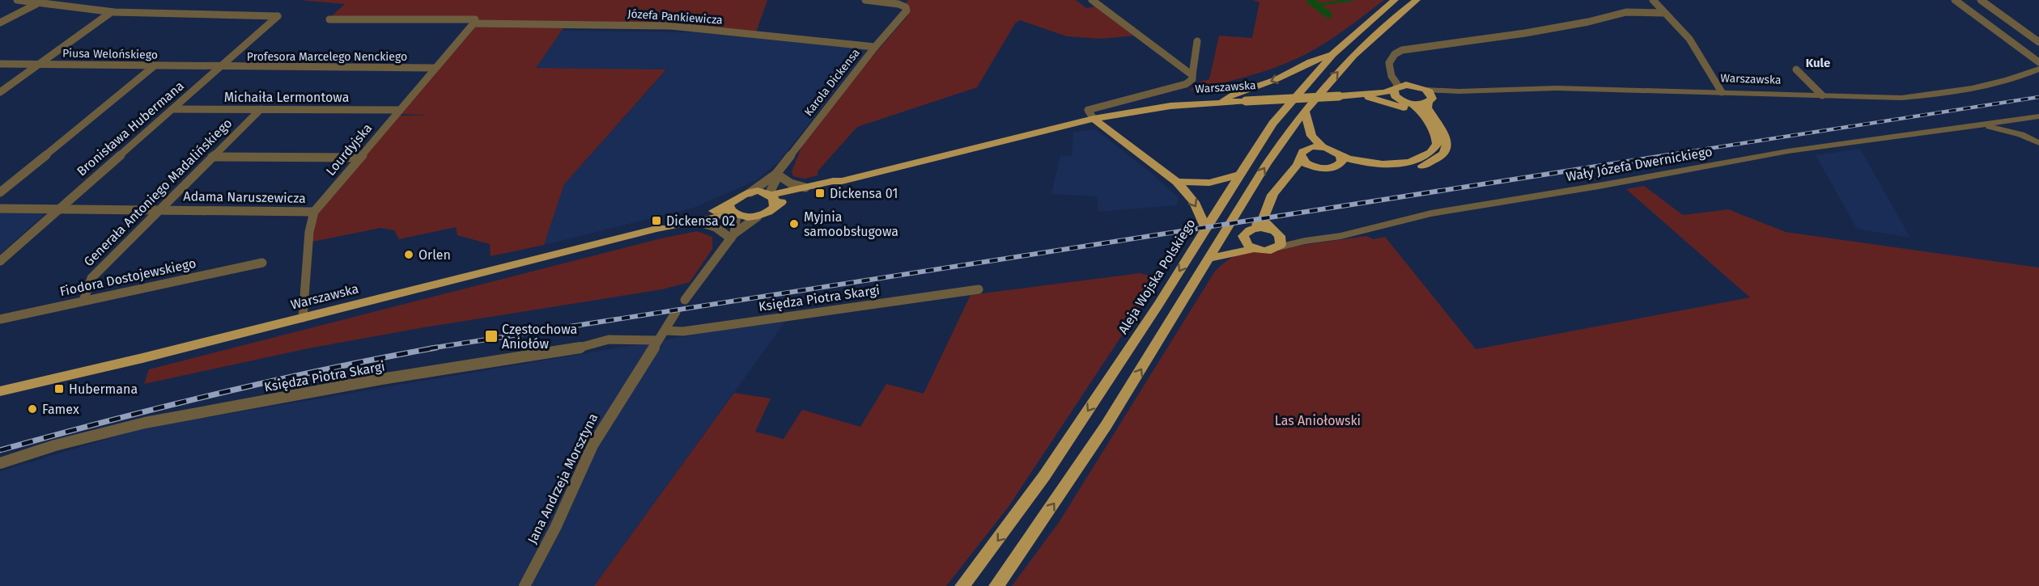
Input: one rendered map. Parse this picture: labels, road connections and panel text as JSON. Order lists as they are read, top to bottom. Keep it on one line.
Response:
{"streets":{"main road":["Warszawska","Aleja Wojska Polskiego"],"street":["Józefa Pankiewicza","Piusa Welońskiego","Profesora Marcelego Nenckiego","Karola Dickensa","Michaiła Lermontowa","Bronisława Hubermana","Lourdyjska","Wały Józefa Dwernickiego","Generała Antoniego Madalińskiego","Adama Naruszewicza","Fiodora Dostojewskiego","Księdza Piotra Skargi","Jana Andrzeja Morsztyna"]},"crossings":[["Józefa Pankiewicza","Karola Dickensa"],["Józefa Pankiewicza","Lourdyjska"],["Piusa Welońskiego","Profesora Marcelego Nenckiego"],["Piusa Welońskiego","Bronisława Hubermana"],["Profesora Marcelego Nenckiego","Bronisława Hubermana"],["Profesora Marcelego Nenckiego","Lourdyjska"],["Warszawska","Karola Dickensa"],["Warszawska","Lourdyjska"],["Michaiła Lermontowa","Bronisława Hubermana"],["Michaiła Lermontowa","Lourdyjska"],["Michaiła Lermontowa","Generała Antoniego Madalińskiego"],["Bronisława Hubermana","Adama Naruszewicza"],["Lourdyjska","Adama Naruszewicza"],["Generała Antoniego Madalińskiego","Adama Naruszewicza"],["Generała Antoniego Madalińskiego","Fiodora Dostojewskiego"],["Księdza Piotra Skargi","Jana Andrzeja Morsztyna"]],"districts":["Kule"],"parks":["Las Aniołowski"],"places":{"transit":["Dickensa 01","Dickensa 02","Częstochowa Aniołów","Hubermana"],"other":["Myjnia samoobsługowa","Orlen","Famex"]}}
